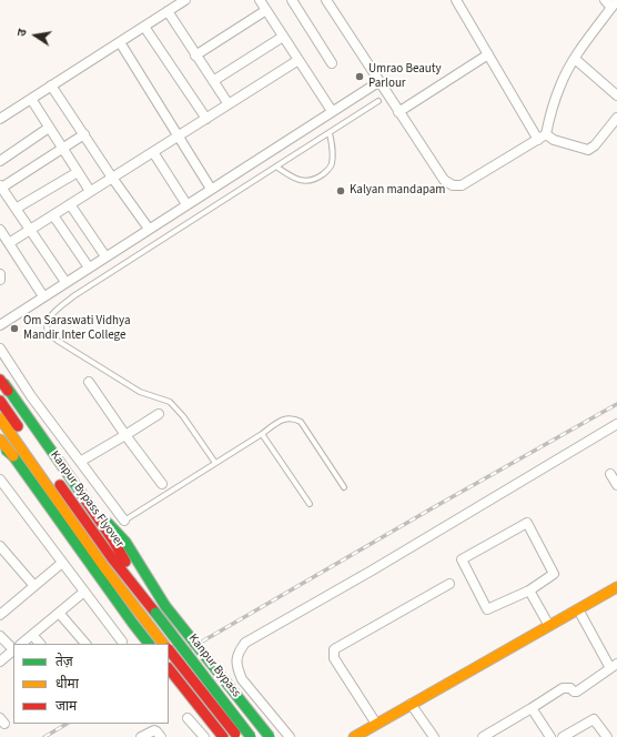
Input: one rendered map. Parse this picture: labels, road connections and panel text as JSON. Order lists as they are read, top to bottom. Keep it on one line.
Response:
{"streets":{"main road":["Kanpur Bypass Flyover","Kanpur Bypass"]},"crossings":[["Kanpur Bypass Flyover","Kanpur Bypass"]],"places":["Umrao Beauty Parlour","Kalyan mandapam","Om Saraswati Vidhya Mandir Inter College"],"legend":["तेज़","धीमा","जाम"],"north":"left"}
